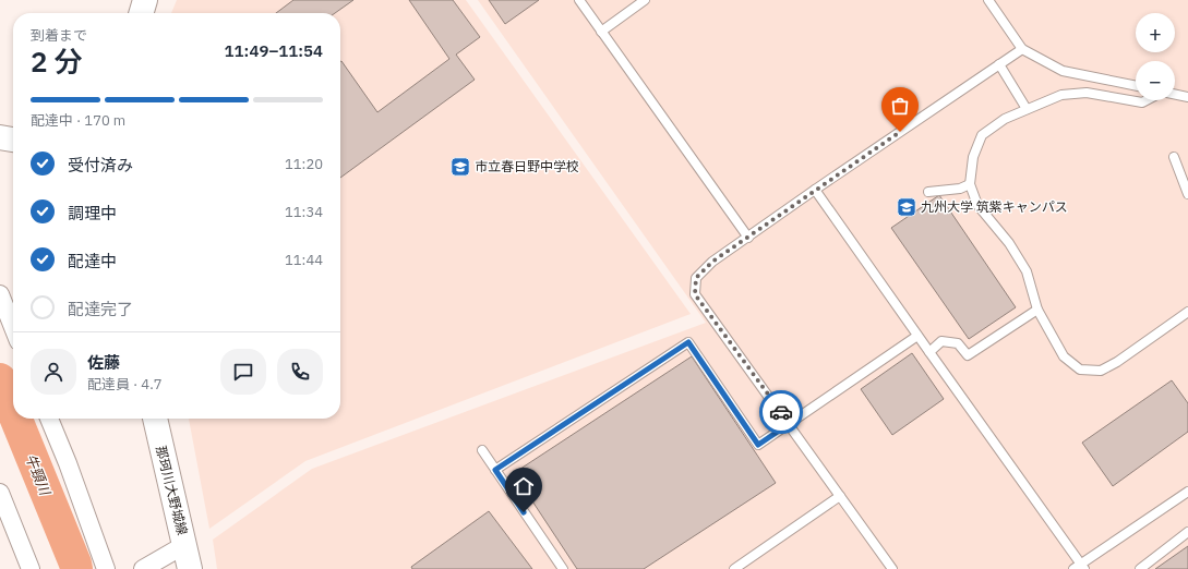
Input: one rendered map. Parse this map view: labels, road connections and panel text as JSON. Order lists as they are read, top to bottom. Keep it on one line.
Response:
{"streets":{"main road":["那珂川大野城線"]},"water":["牛頸川"],"places":{"school or university":["市立春日野中学校","九州大学 筑紫キャンパス"]},"page":{"map_buttons":["+","−"],"heading":["2 分","到着まで","11:49–11:54"],"panel":["佐藤","配達員 · 4.7"],"bar":"配達中 · 170 m","list":[["受付済み","11:20"],["調理中","11:34"],["配達中","11:44"],"配達完了"]}}
